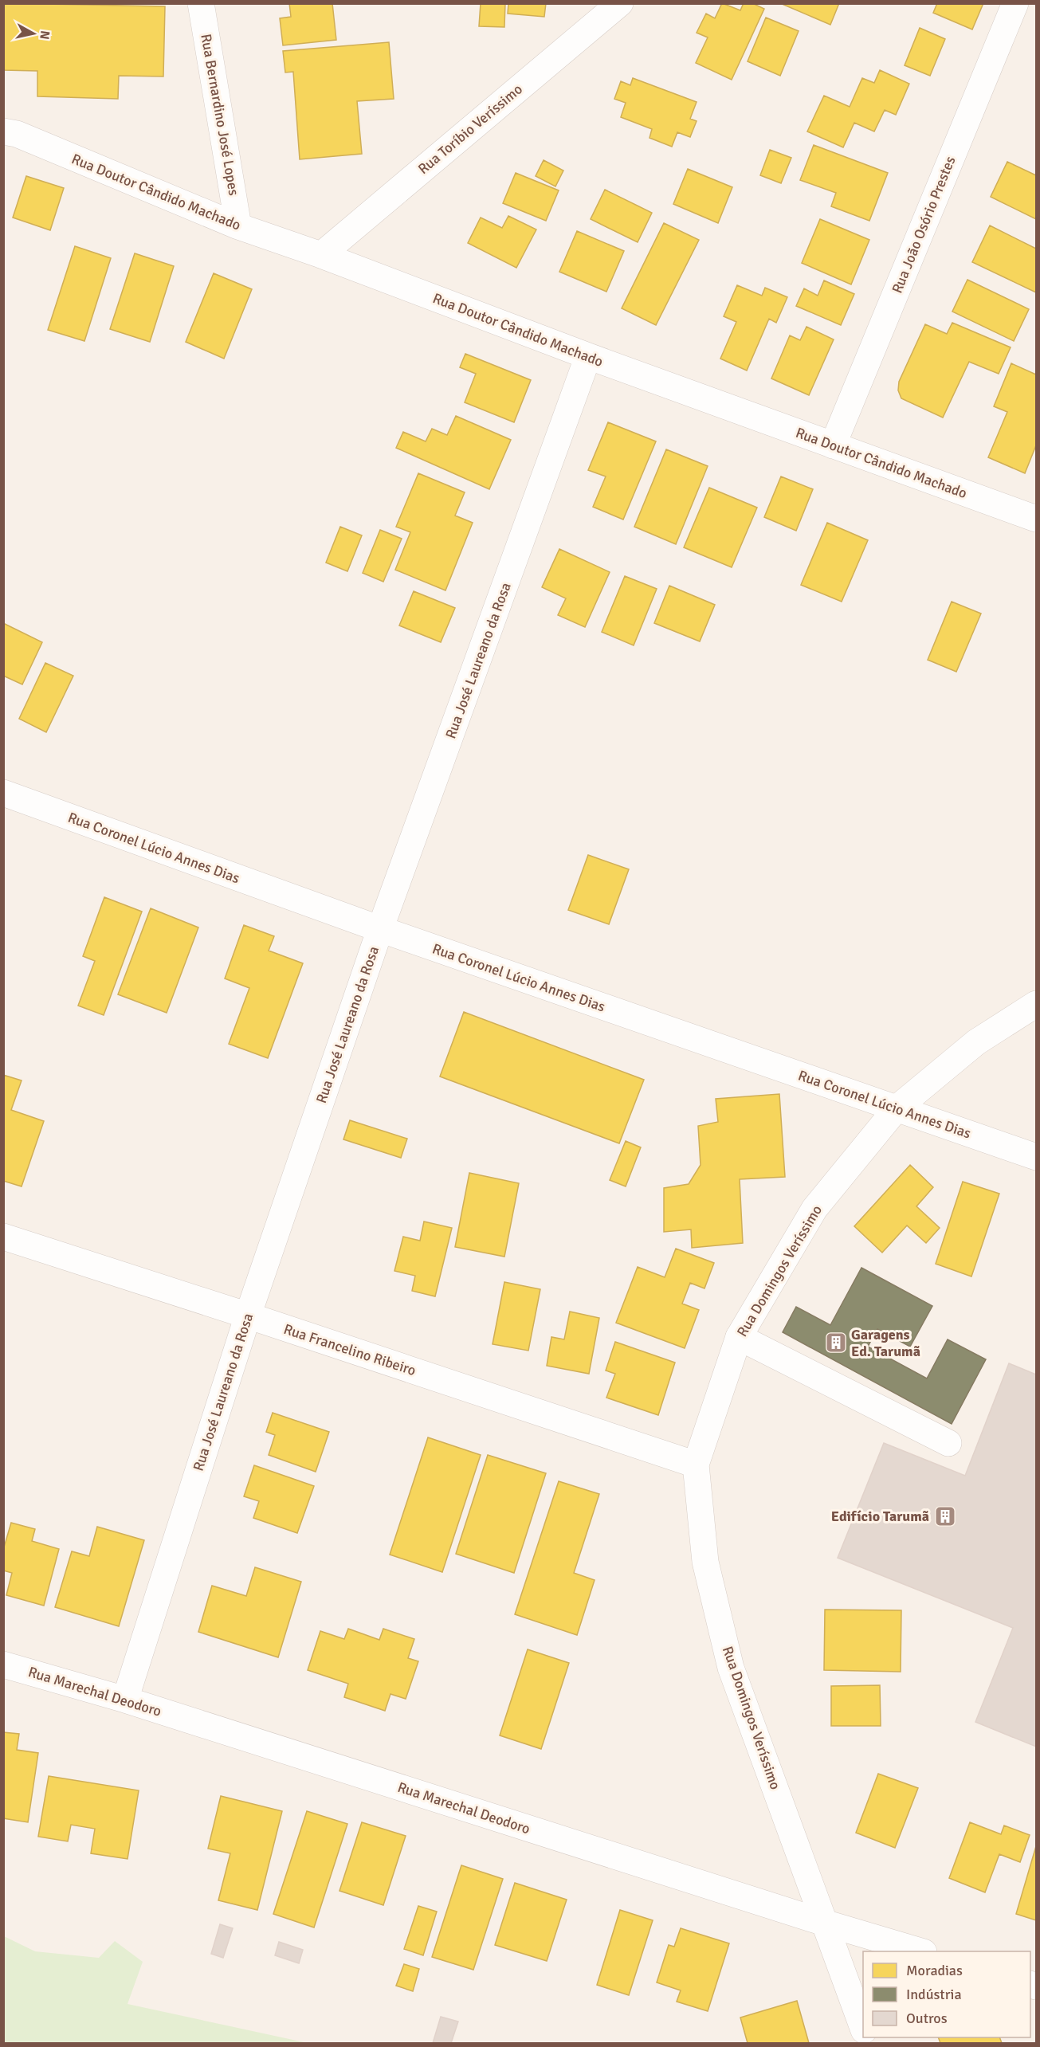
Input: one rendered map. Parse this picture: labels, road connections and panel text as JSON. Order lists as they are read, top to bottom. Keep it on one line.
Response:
{"streets":{"street":["Rua Bernardino José Lopes","Rua Toríbio Veríssimo","Rua Doutor Cândido Machado","Rua João Osório Prestes","Rua José Laureano da Rosa","Rua Coronel Lúcio Annes Dias","Rua Domingos Veríssimo","Rua Francelino Ribeiro","Rua Marechal Deodoro"]},"crossings":[["Rua Bernardino José Lopes","Rua Doutor Cândido Machado"],["Rua Toríbio Veríssimo","Rua Doutor Cândido Machado"],["Rua Doutor Cândido Machado","Rua João Osório Prestes"],["Rua Doutor Cândido Machado","Rua José Laureano da Rosa"],["Rua José Laureano da Rosa","Rua Coronel Lúcio Annes Dias"],["Rua José Laureano da Rosa","Rua Francelino Ribeiro"],["Rua José Laureano da Rosa","Rua Marechal Deodoro"],["Rua Coronel Lúcio Annes Dias","Rua Domingos Veríssimo"],["Rua Domingos Veríssimo","Rua Francelino Ribeiro"],["Rua Domingos Veríssimo","Rua Marechal Deodoro"]],"places":{"building":["Garagens Ed. Tarumã","Edifício Tarumã"]},"legend":["Moradias","Indústria","Outros"],"north":"right"}
